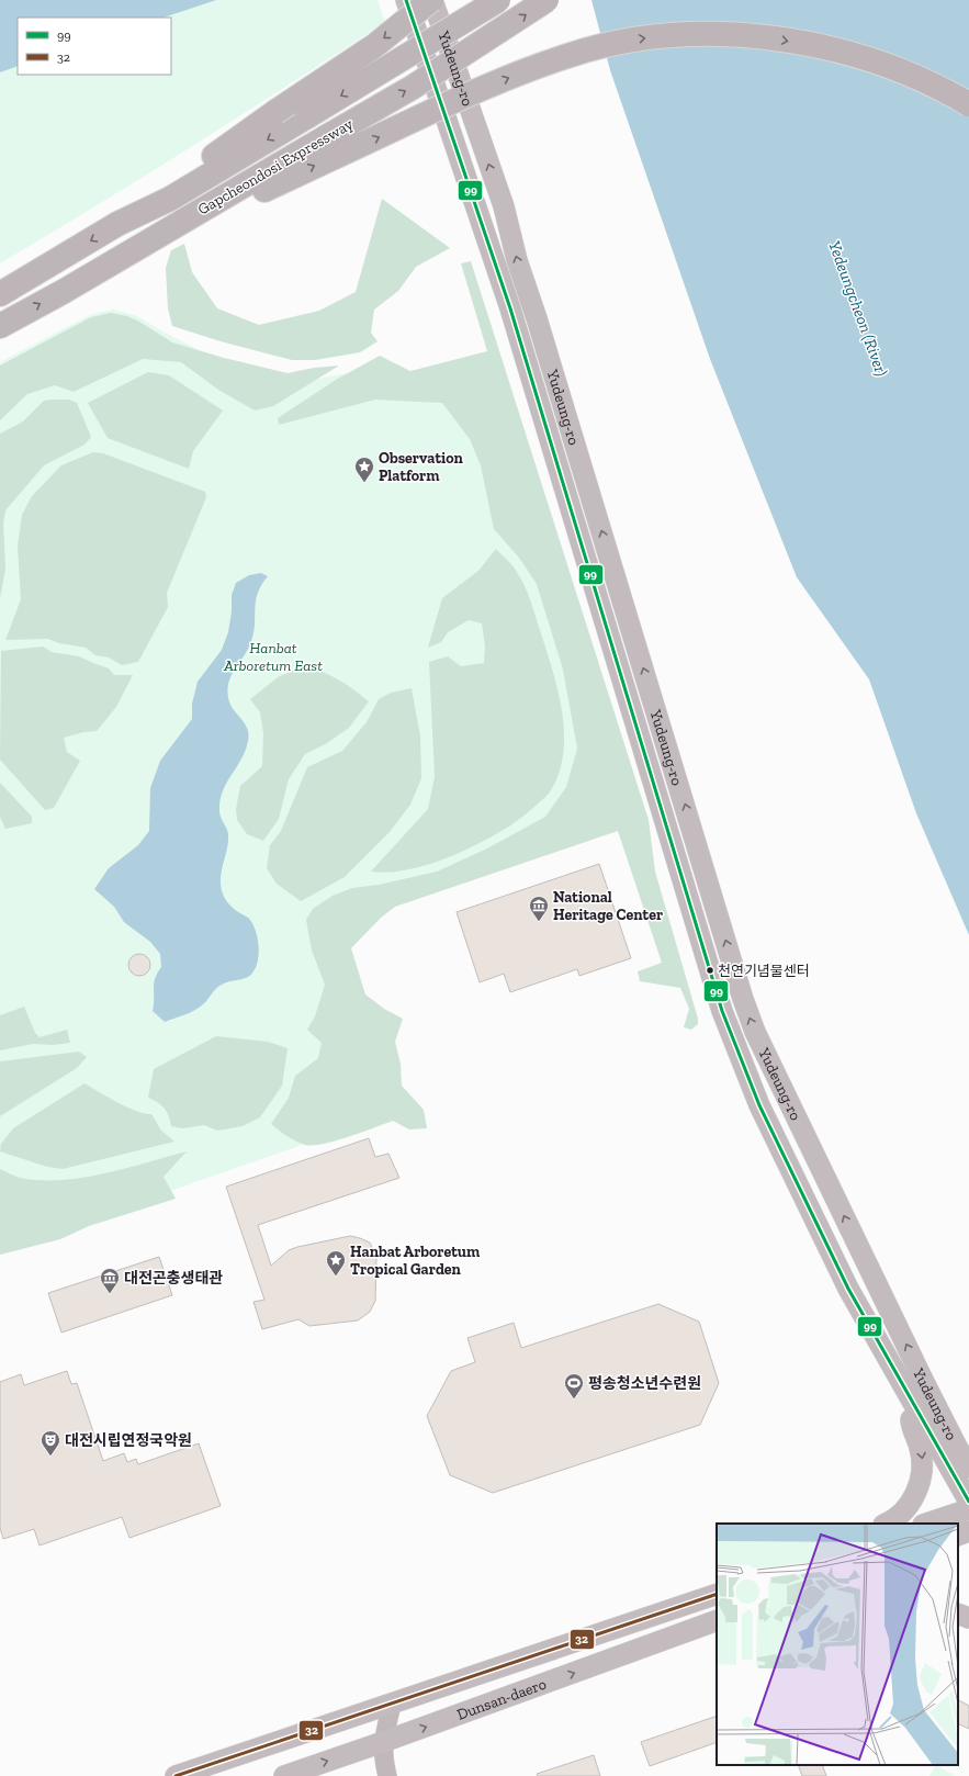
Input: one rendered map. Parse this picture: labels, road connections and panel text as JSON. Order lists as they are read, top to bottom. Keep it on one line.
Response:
{"streets":{"highway":["Gapcheondosi Expressway"],"main road":["Yudeung-ro","Dunsan-daero"]},"water":["Yedeungcheon (River)"],"parks":["Hanbat Arboretum East"],"places":{"place":["Observation Platform","Hanbat Arboretum Tropical Garden"],"museum":["National Heritage Center","대전곤충생태관"],"other":["천연기념물센터"],"sports":["평송청소년수련원"],"theatre":["대전시립연정국악원"]},"lines":["transit line 99","transit line 32"],"legend":["99","32"]}
